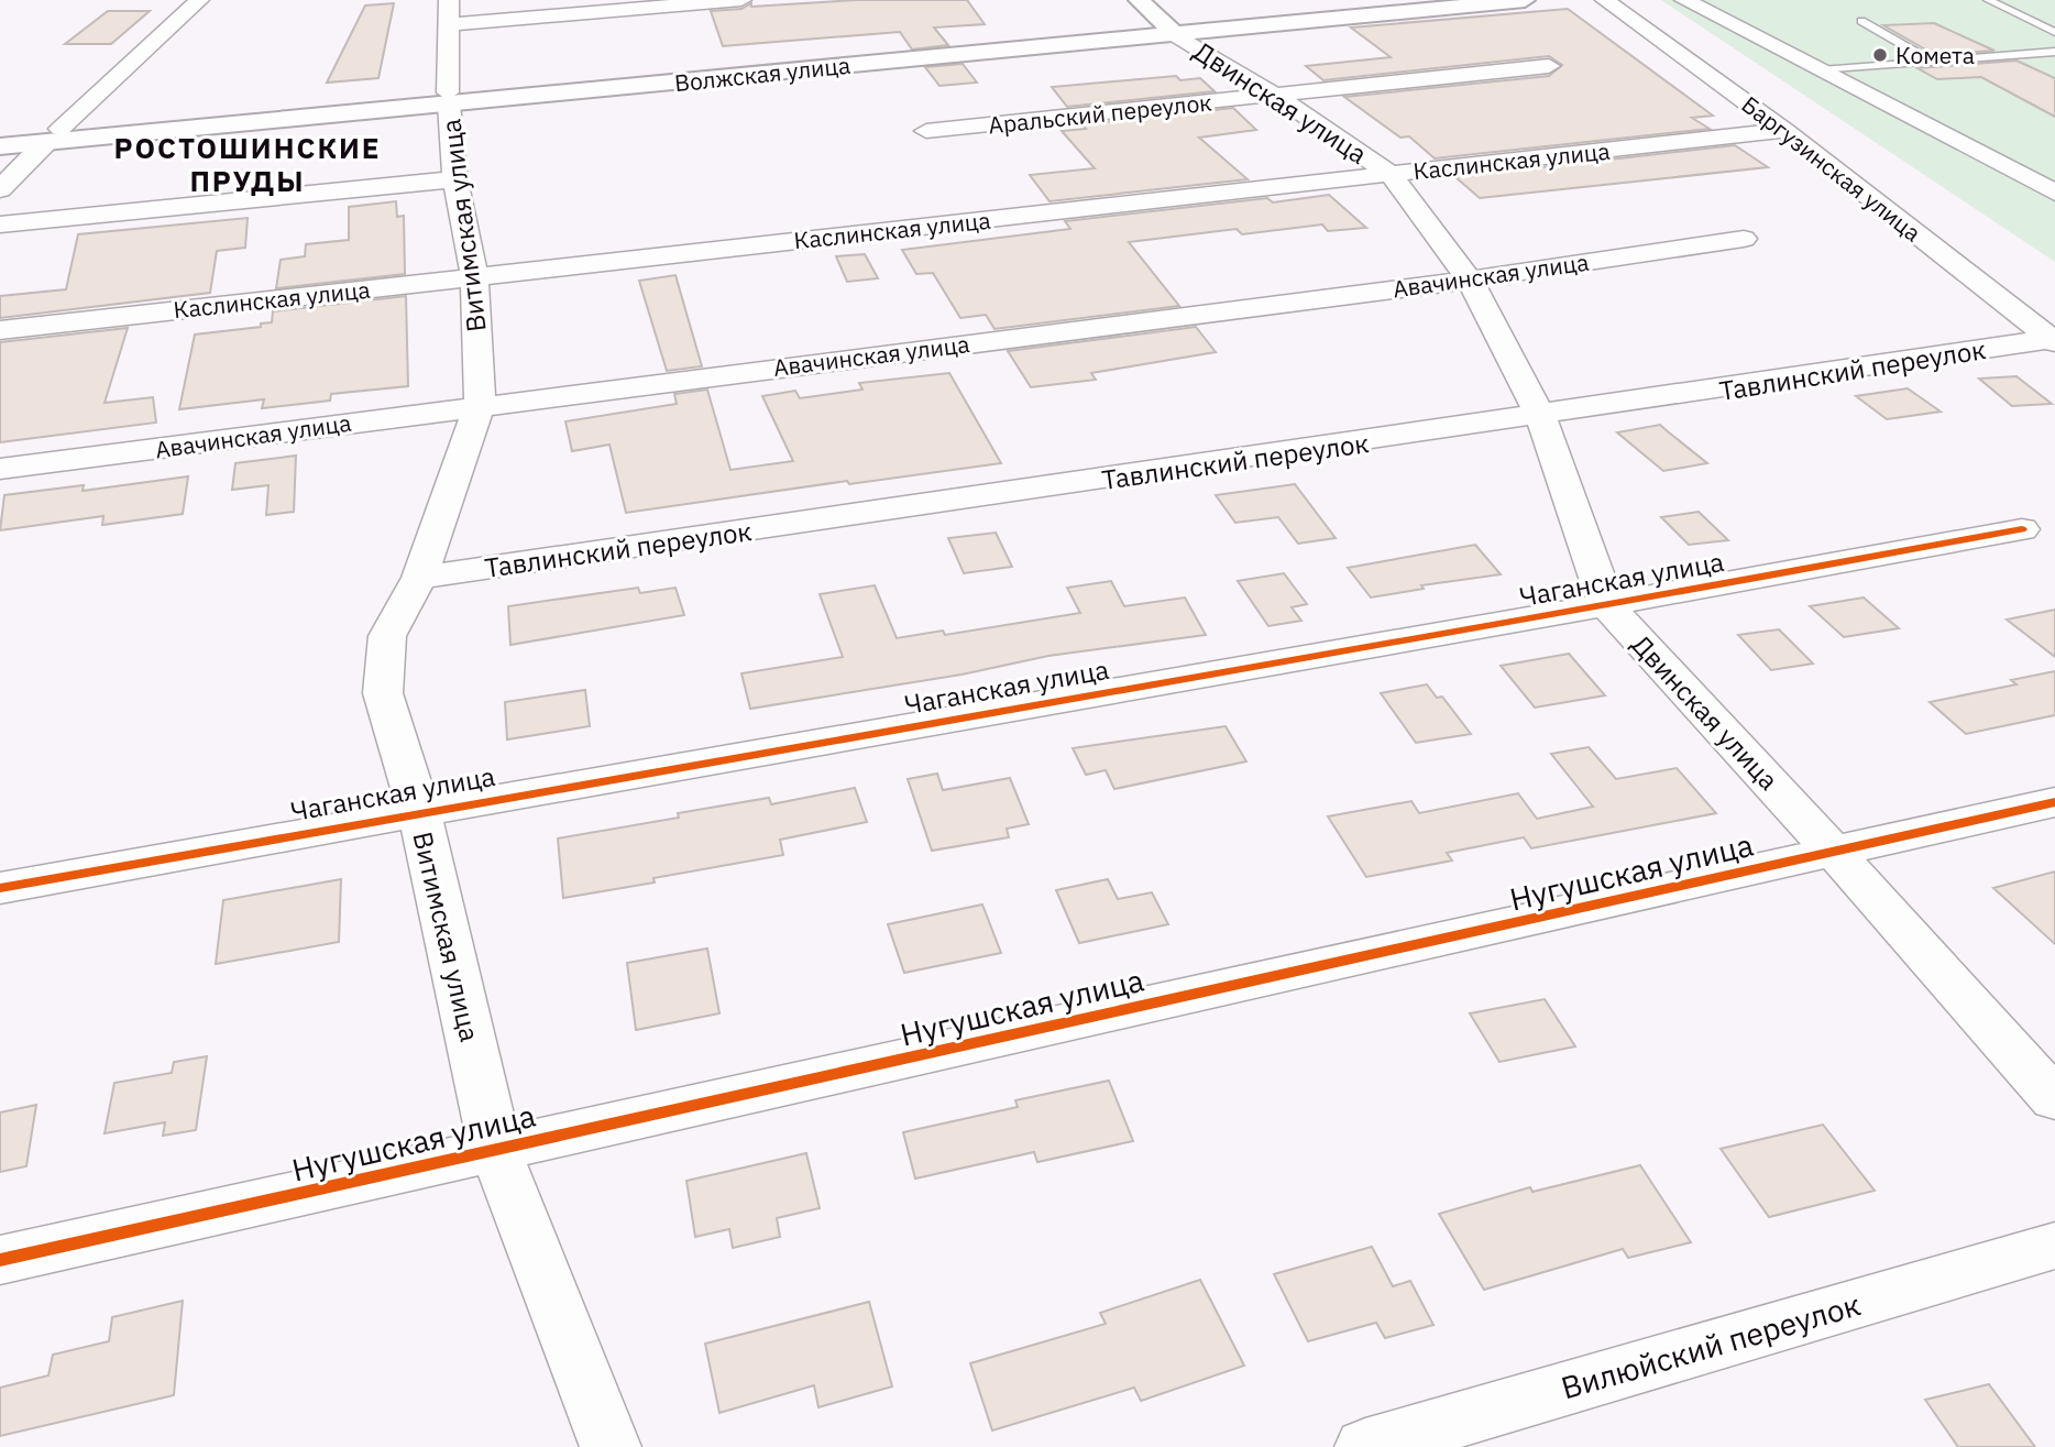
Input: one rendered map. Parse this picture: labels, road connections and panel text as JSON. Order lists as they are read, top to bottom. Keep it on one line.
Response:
{"streets":{"street":["Волжская улица","Двинская улица","Аральский переулок","Каслинская улица","Баргузинская улица","Витимская улица","Авачинская улица","Тавлинский переулок","Чаганская улица","Нугушская улица","Вилюйский переулок"]},"crossings":[["Волжская улица","Двинская улица"],["Волжская улица","Витимская улица"],["Двинская улица","Аральский переулок"],["Двинская улица","Каслинская улица"],["Двинская улица","Авачинская улица"],["Двинская улица","Тавлинский переулок"],["Двинская улица","Чаганская улица"],["Двинская улица","Нугушская улица"],["Каслинская улица","Баргузинская улица"],["Каслинская улица","Витимская улица"],["Баргузинская улица","Тавлинский переулок"],["Витимская улица","Авачинская улица"],["Витимская улица","Тавлинский переулок"],["Витимская улица","Чаганская улица"],["Витимская улица","Нугушская улица"]],"districts":["РОСТОШИНСКИЕ ПРУДЫ"],"places":["Комета"]}
